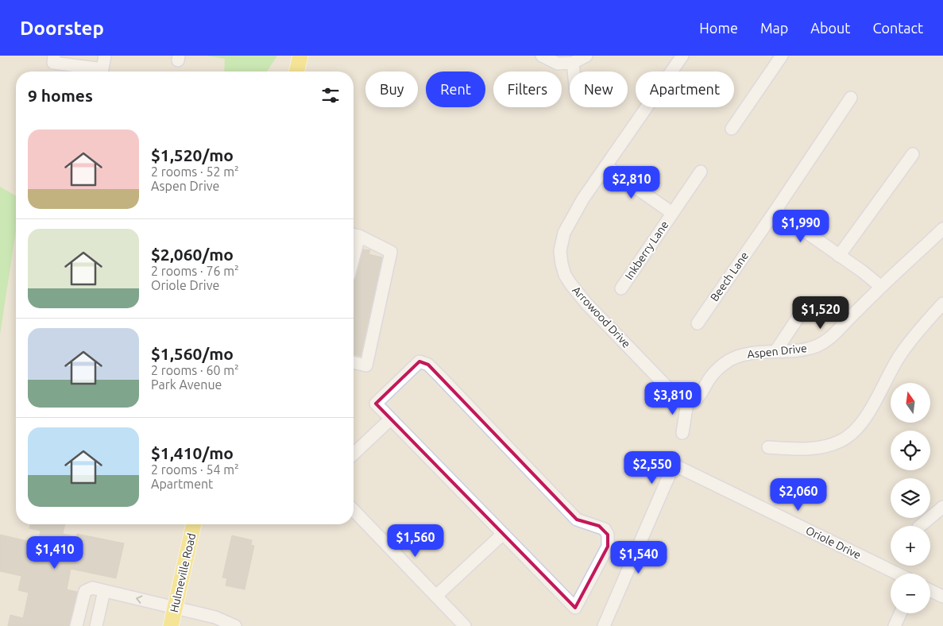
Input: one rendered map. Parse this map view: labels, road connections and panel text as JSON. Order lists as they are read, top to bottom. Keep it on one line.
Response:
{"streets":{"main road":["Hulmeville Road"],"street":["Inkberry Lane","Beech Lane","Arrowood Drive","Aspen Drive","Oriole Drive"]},"crossings":[["Inkberry Lane","Arrowood Drive"],["Arrowood Drive","Aspen Drive"]],"north":"top","page":{"header":"Doorstep","nav":["Home","Map","About","Contact"],"chip":["Buy","Rent","Filters","New","Apartment"],"heading":"9 homes","list":[{"name":"$1,520/mo","note":"2 rooms · 52 m² · Aspen Drive"},{"name":"$2,060/mo","note":"2 rooms · 76 m² · Oriole Drive"},{"name":"$1,560/mo","note":"2 rooms · 60 m² · Park Avenue"},{"name":"$1,410/mo","note":"2 rooms · 54 m² · Apartment"}],"price":["$2,810","$1,990","$1,520","$3,810","$2,550","$2,060","$1,560","$1,410","$1,540"],"map_buttons":["+","−"]}}
